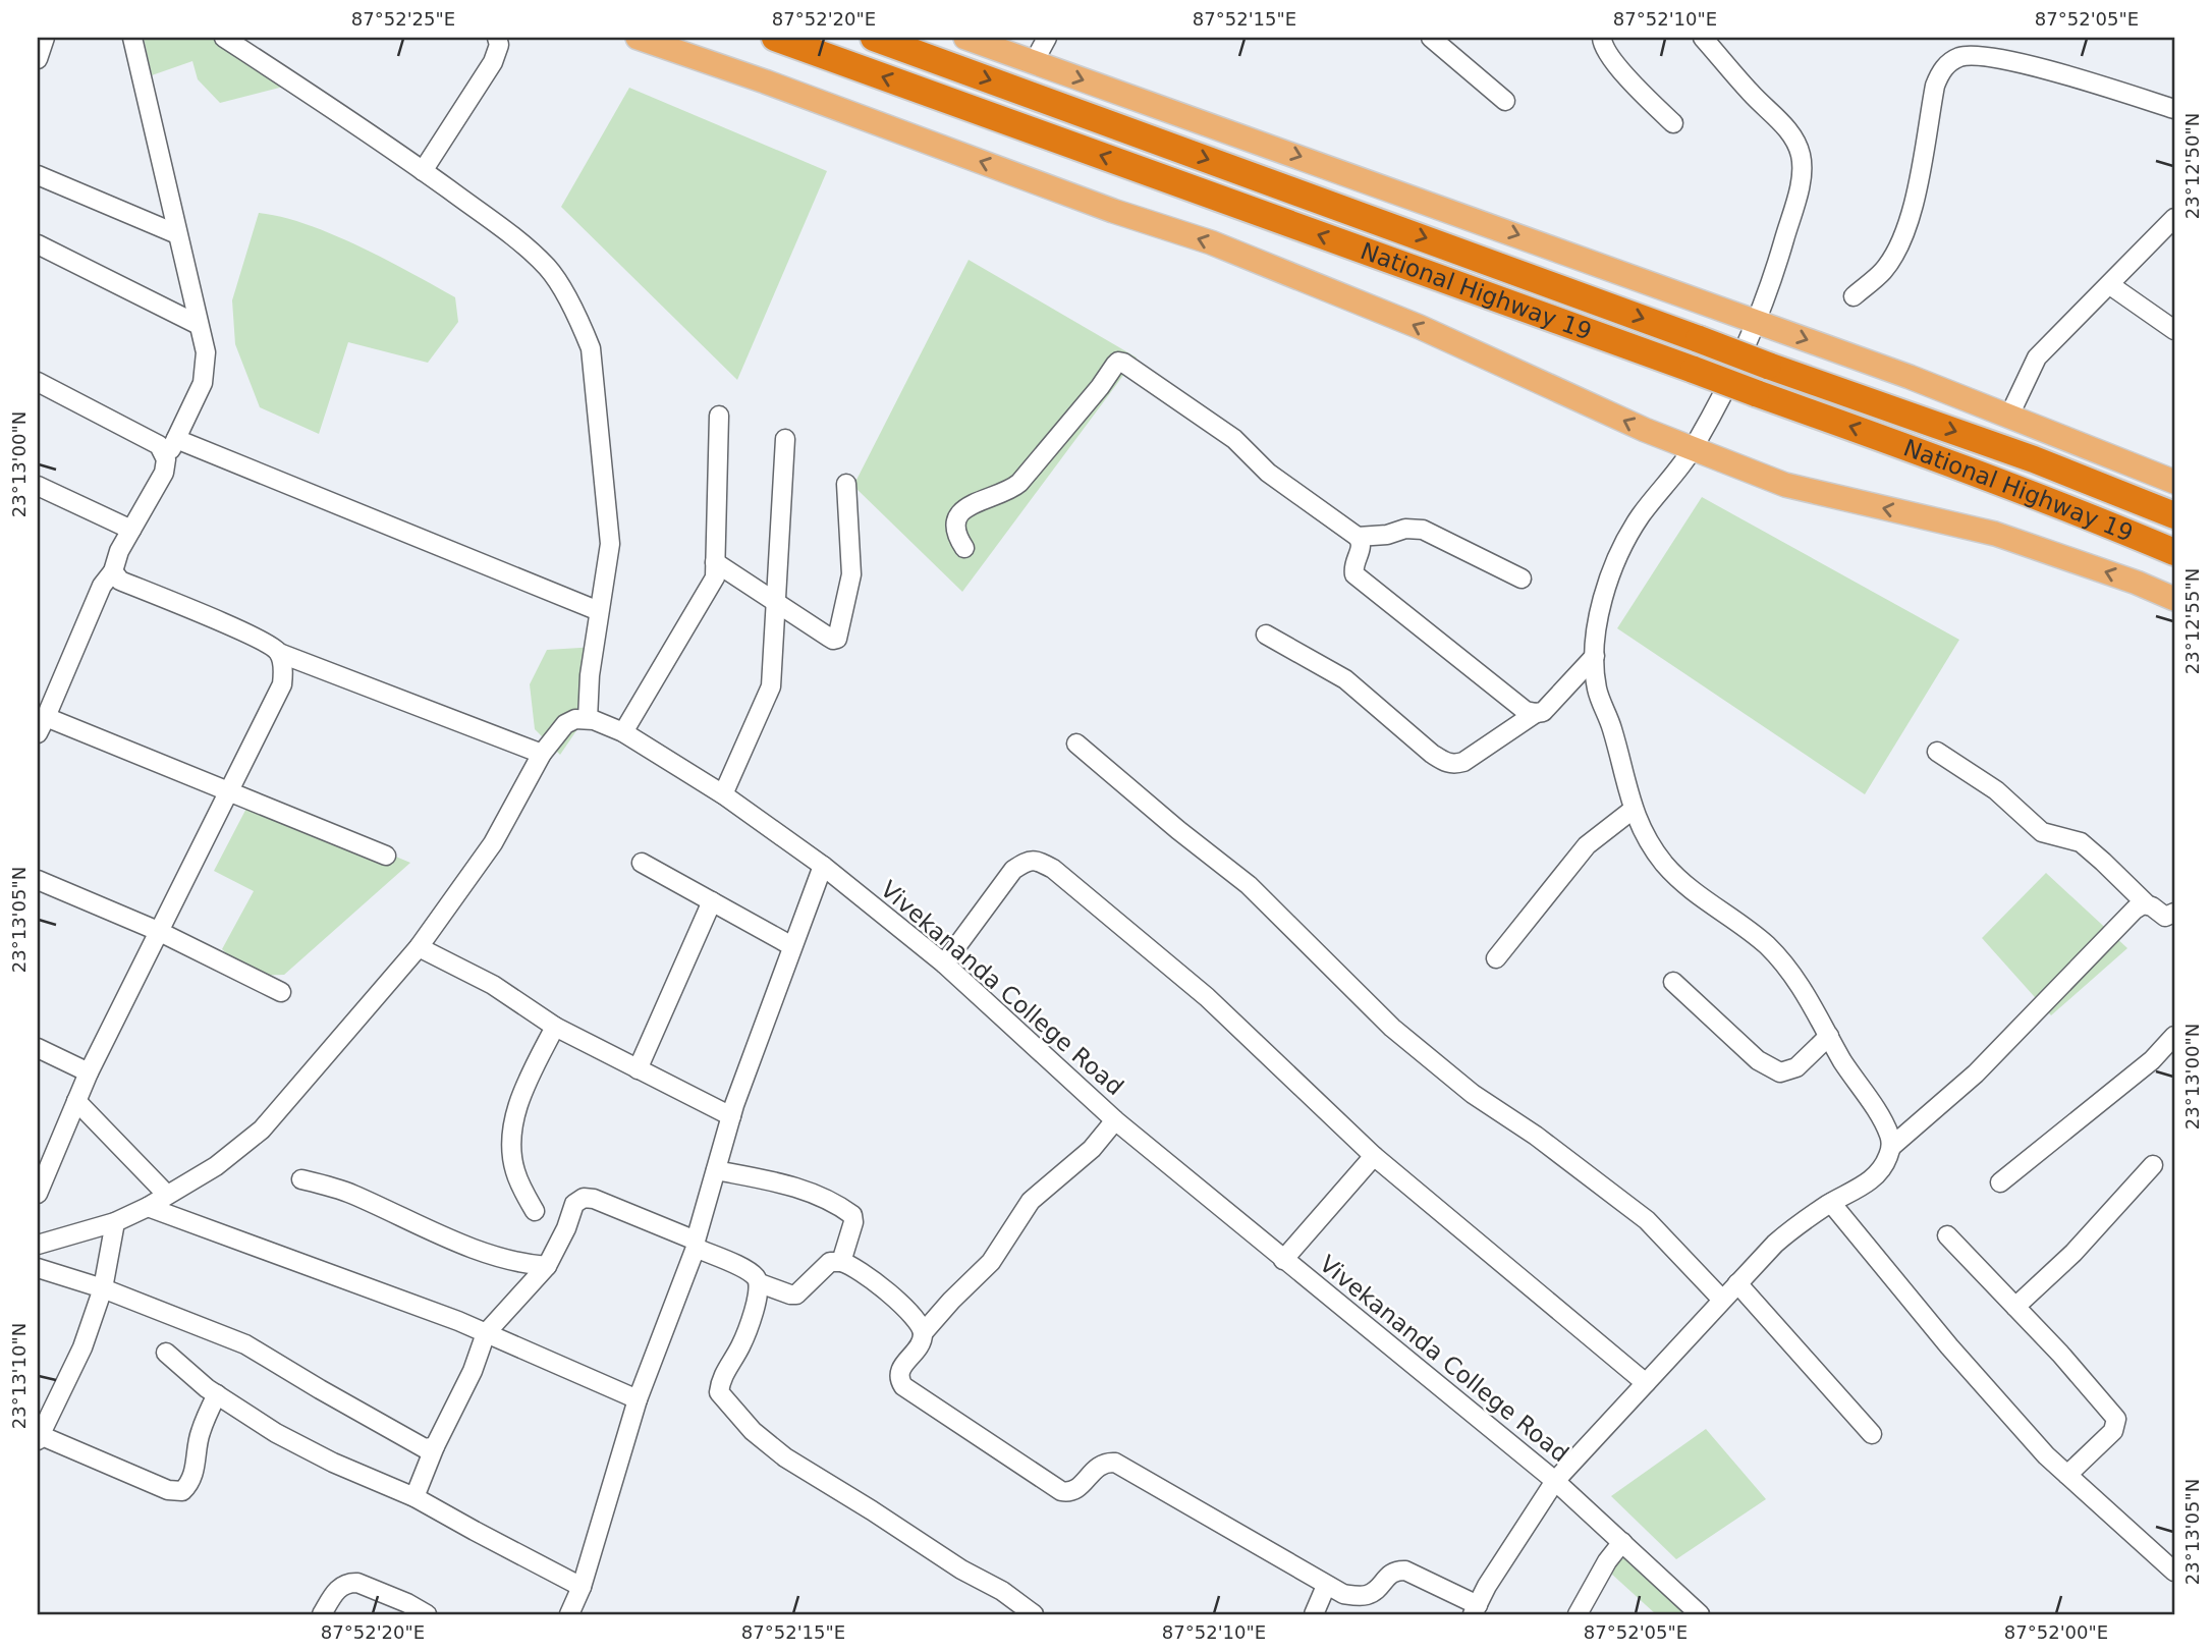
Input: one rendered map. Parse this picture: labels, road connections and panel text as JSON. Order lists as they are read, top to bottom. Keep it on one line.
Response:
{"streets":{"highway":["National Highway 19"],"street":["Vivekananda College Road"]},"coordinates":["87°52'25\"E","87°52'20\"E","87°52'15\"E","87°52'10\"E","87°52'05\"E","23°12'50\"N","23°13'00\"N","23°12'55\"N","23°13'05\"N","23°13'10\"N","87°52'00\"E"]}
